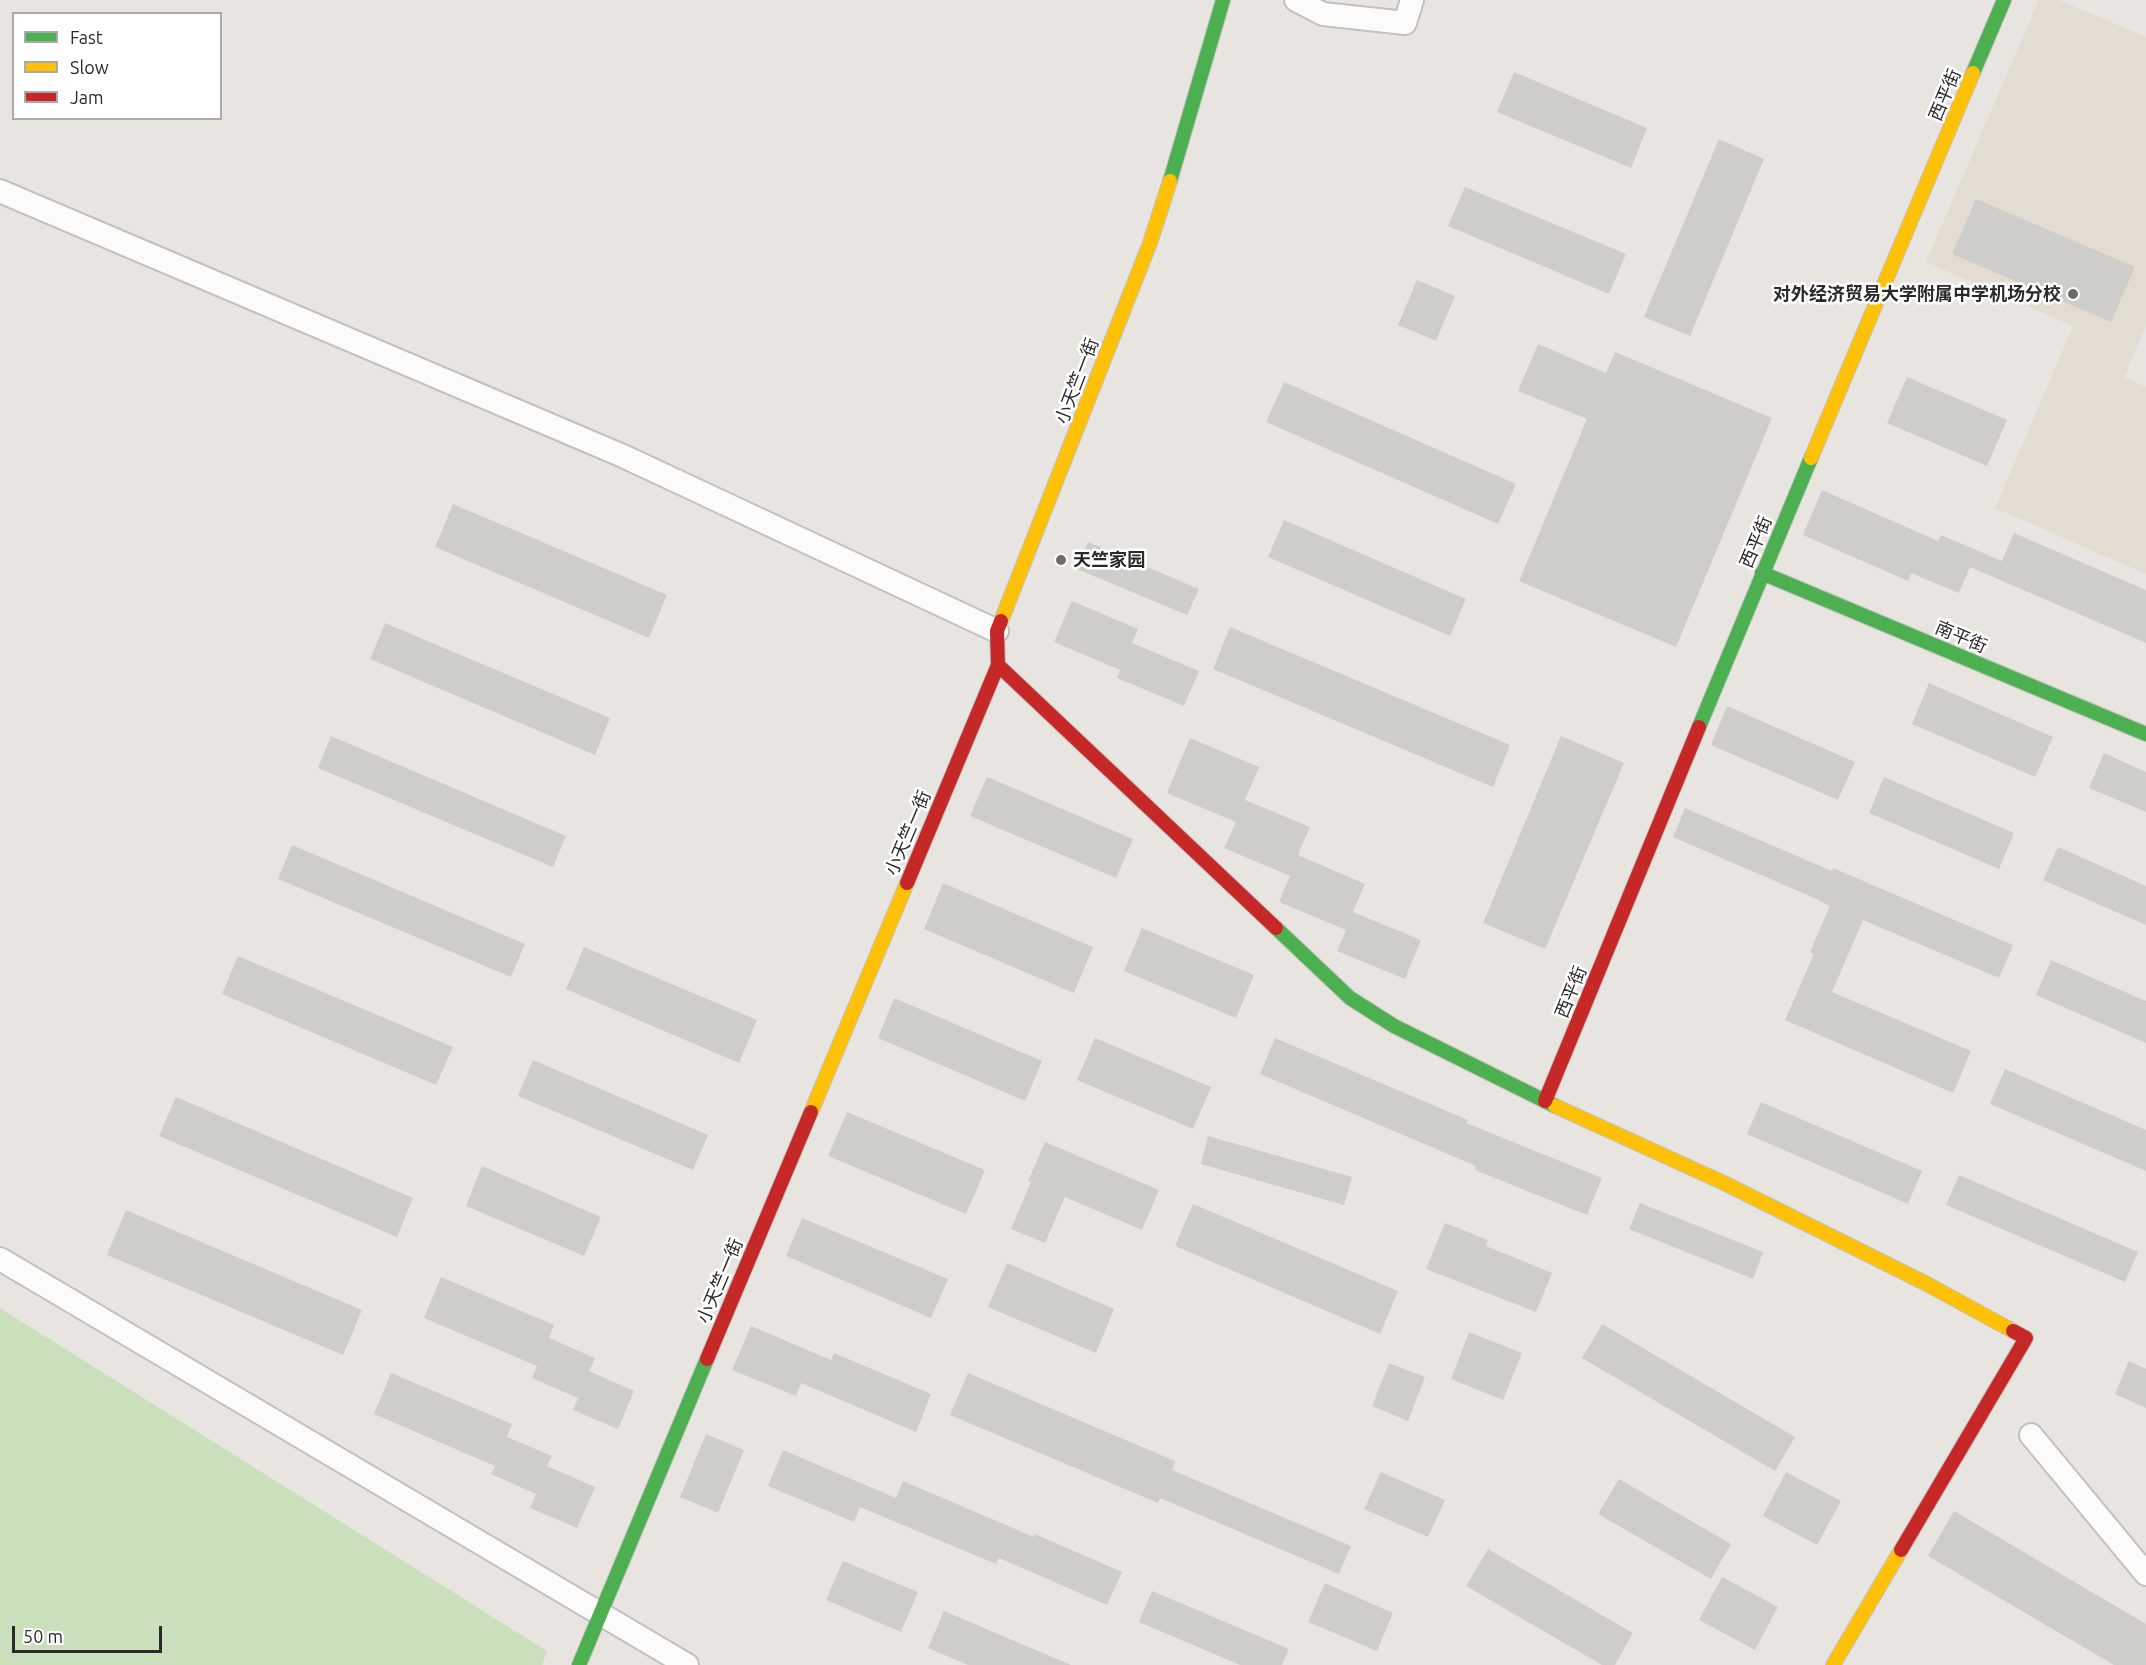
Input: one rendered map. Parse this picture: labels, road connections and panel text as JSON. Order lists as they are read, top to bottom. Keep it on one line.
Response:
{"streets":{"street":["西平街","小天竺一街","南平街"]},"crossings":[["西平街","南平街"]],"places":["对外经济贸易大学附属中学机场分校","天竺家园"],"legend":["Fast","Slow","Jam"],"scale_bar":"50 m"}
